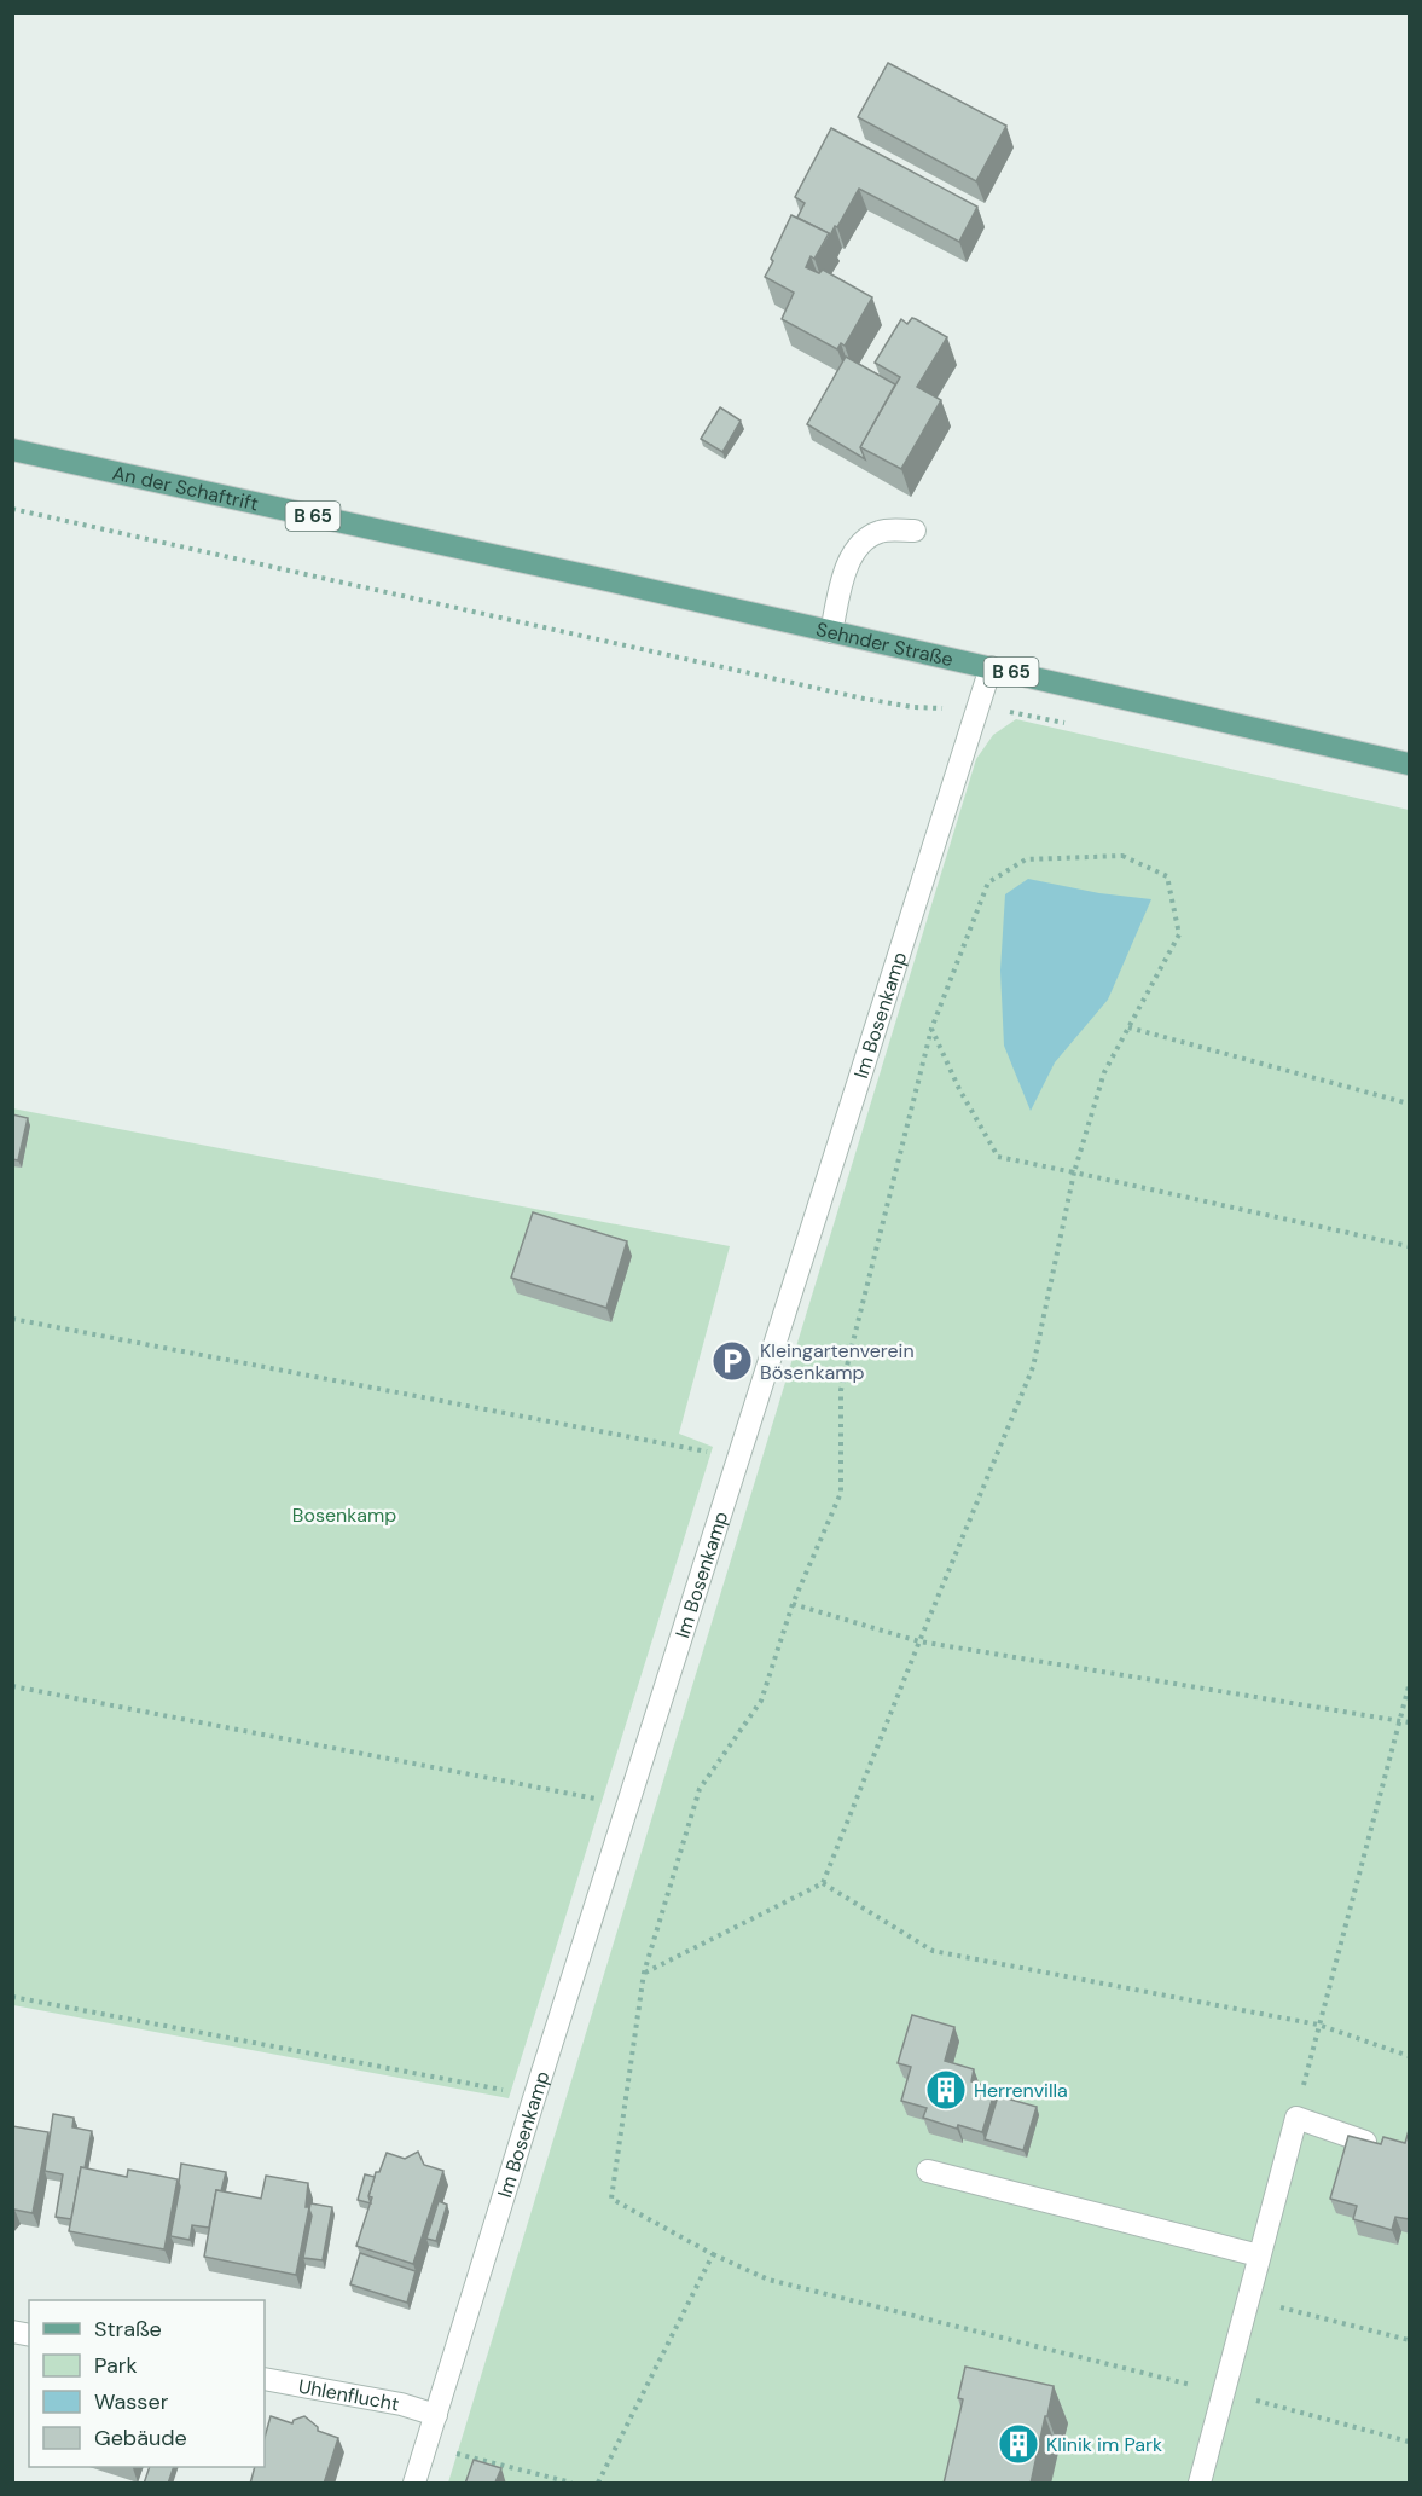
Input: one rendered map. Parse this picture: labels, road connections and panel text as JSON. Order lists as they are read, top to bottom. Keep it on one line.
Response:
{"streets":{"main road":["An der Schaftrift","B 65","Sehnder Straße"],"street":["Im Bosenkamp","Uhlenflucht"]},"crossings":[["An der Schaftrift","Sehnder Straße"],["Sehnder Straße","Im Bosenkamp"],["Im Bosenkamp","Uhlenflucht"]],"parks":["Bosenkamp"],"places":{"parking":["Kleingartenverein Bösenkamp"],"building":["Herrenvilla","Klinik im Park"]},"legend":["Straße","Park","Wasser","Gebäude"]}
